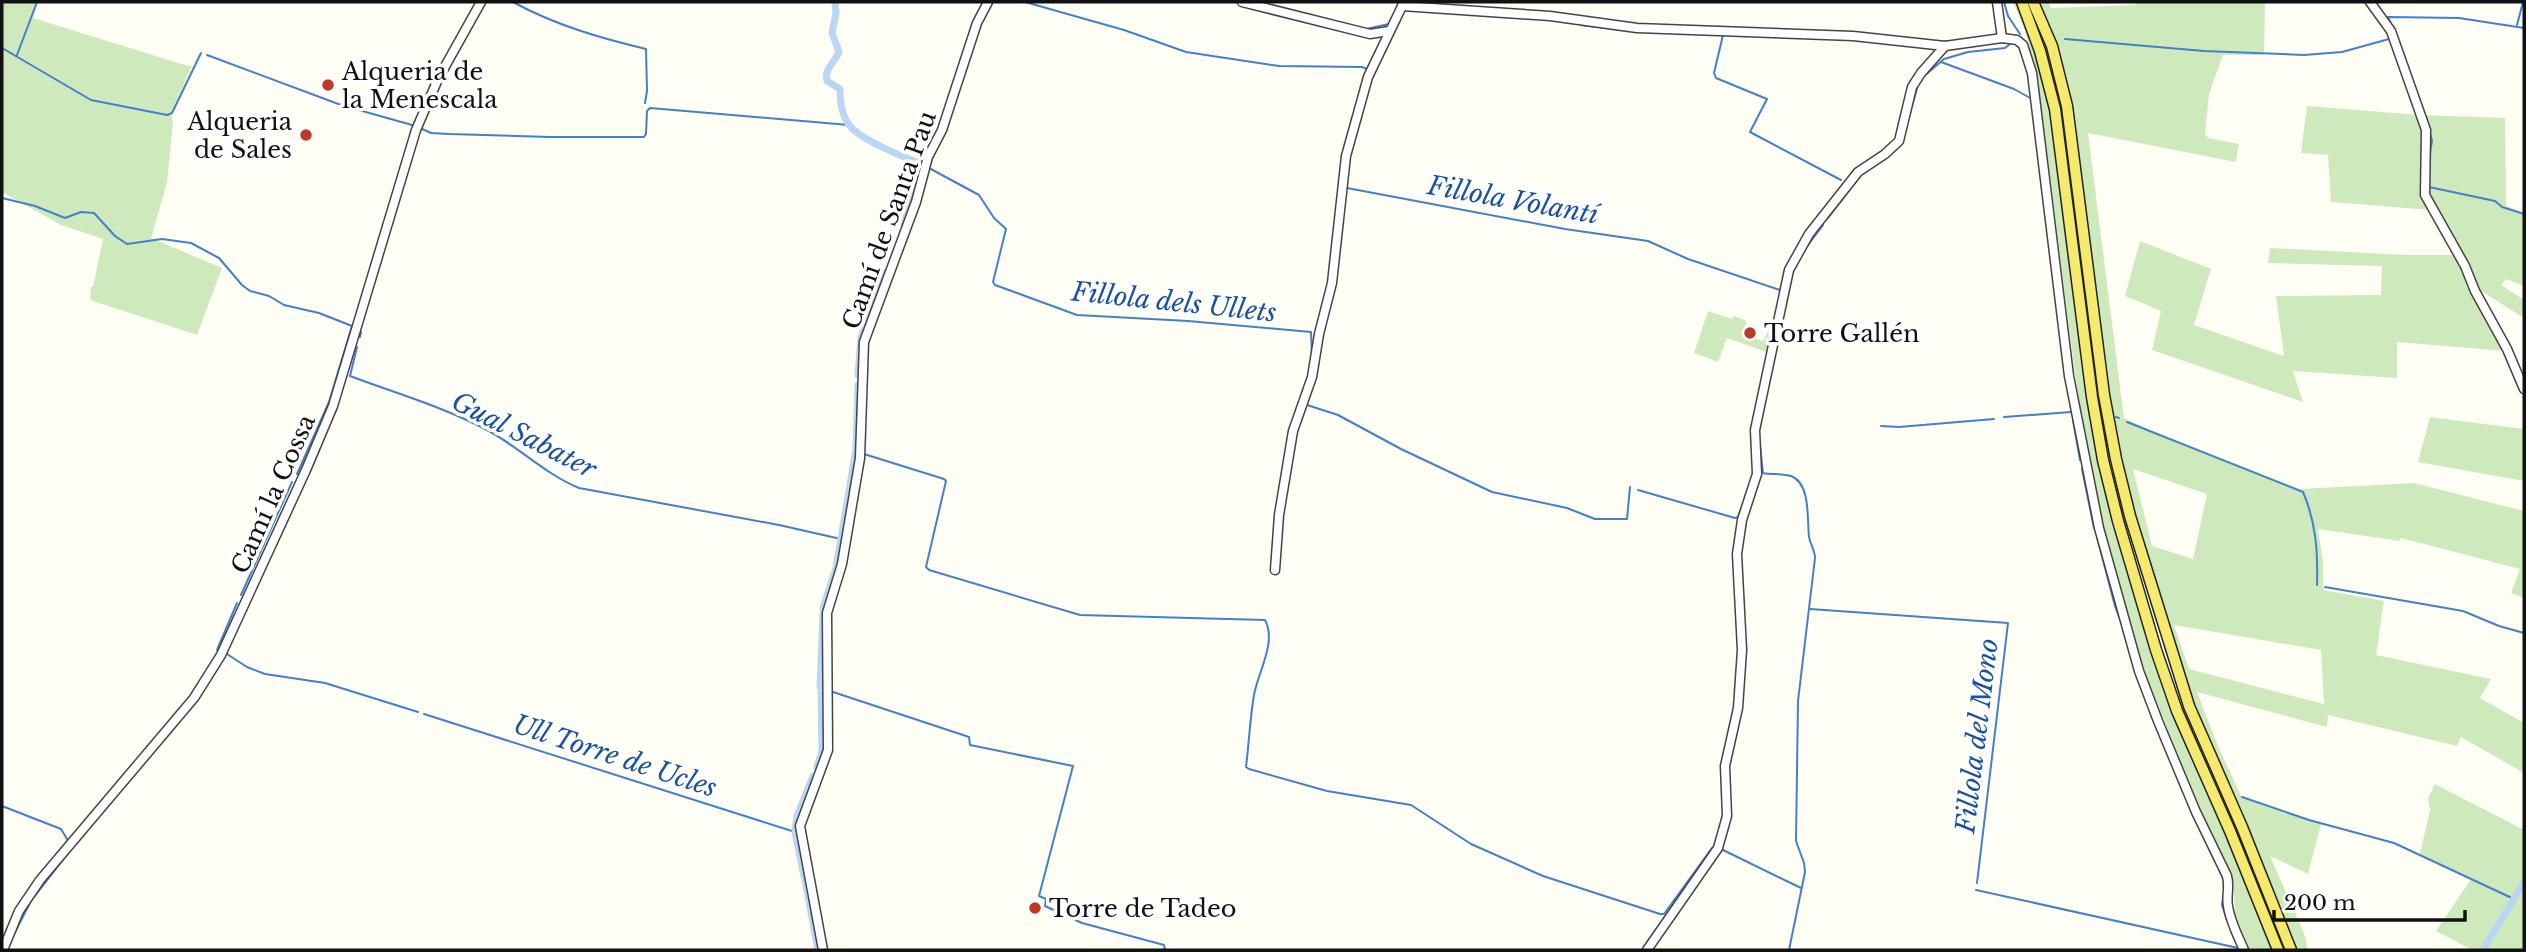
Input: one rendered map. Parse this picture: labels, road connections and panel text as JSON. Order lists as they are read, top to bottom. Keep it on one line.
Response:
{"streets":{"street":["Camí de Santa Pau","Camí la Cossa"]},"water":["Fillola Volantí","Fillola dels Ullets","Gual Sabater","Fillola del Mono","Ull Torre de Ucles"],"places":["Alqueria de la Menescala","Alqueria de Sales","Torre Gallén","Torre de Tadeo"],"scale_bar":"200 m"}
